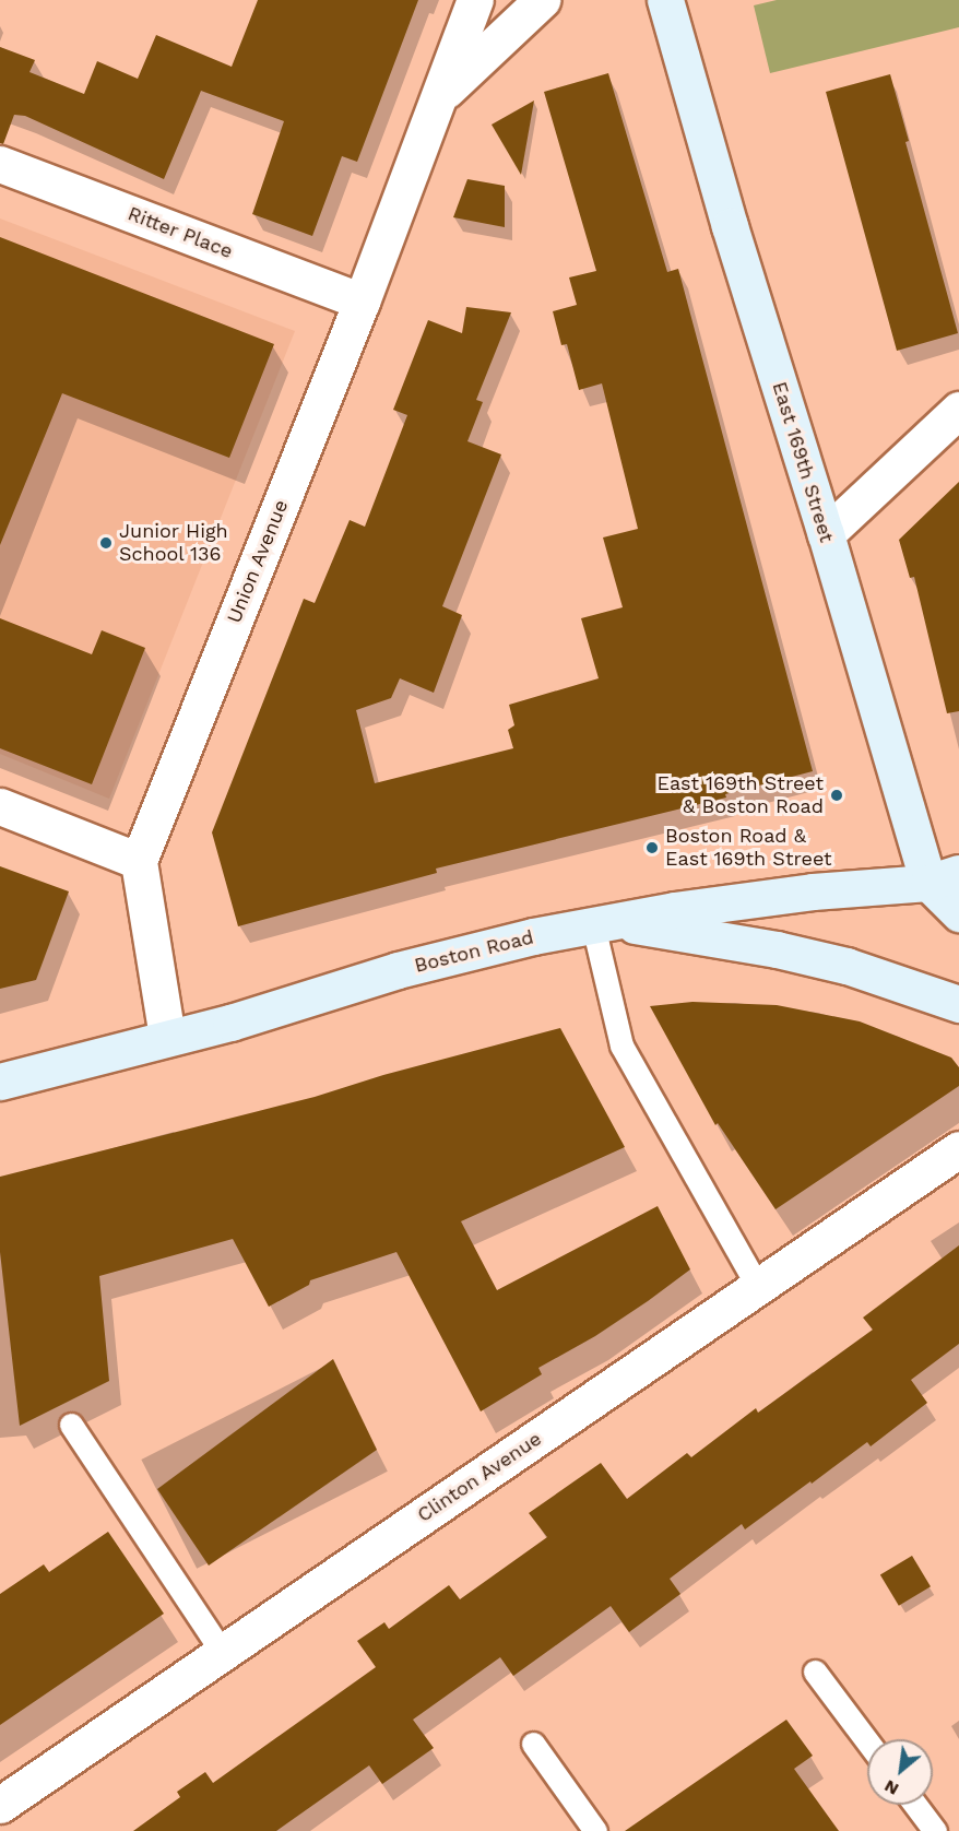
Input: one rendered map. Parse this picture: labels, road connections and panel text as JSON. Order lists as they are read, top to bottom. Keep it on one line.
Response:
{"streets":{"main road":["East 169th Street","Boston Road"],"street":["Ritter Place","Union Avenue","Clinton Avenue"]},"crossings":[["Ritter Place","Union Avenue"],["East 169th Street","Boston Road"]],"places":["Junior High School 136","East 169th Street & Boston Road","Boston Road & East 169th Street"],"north":"bottom left"}
